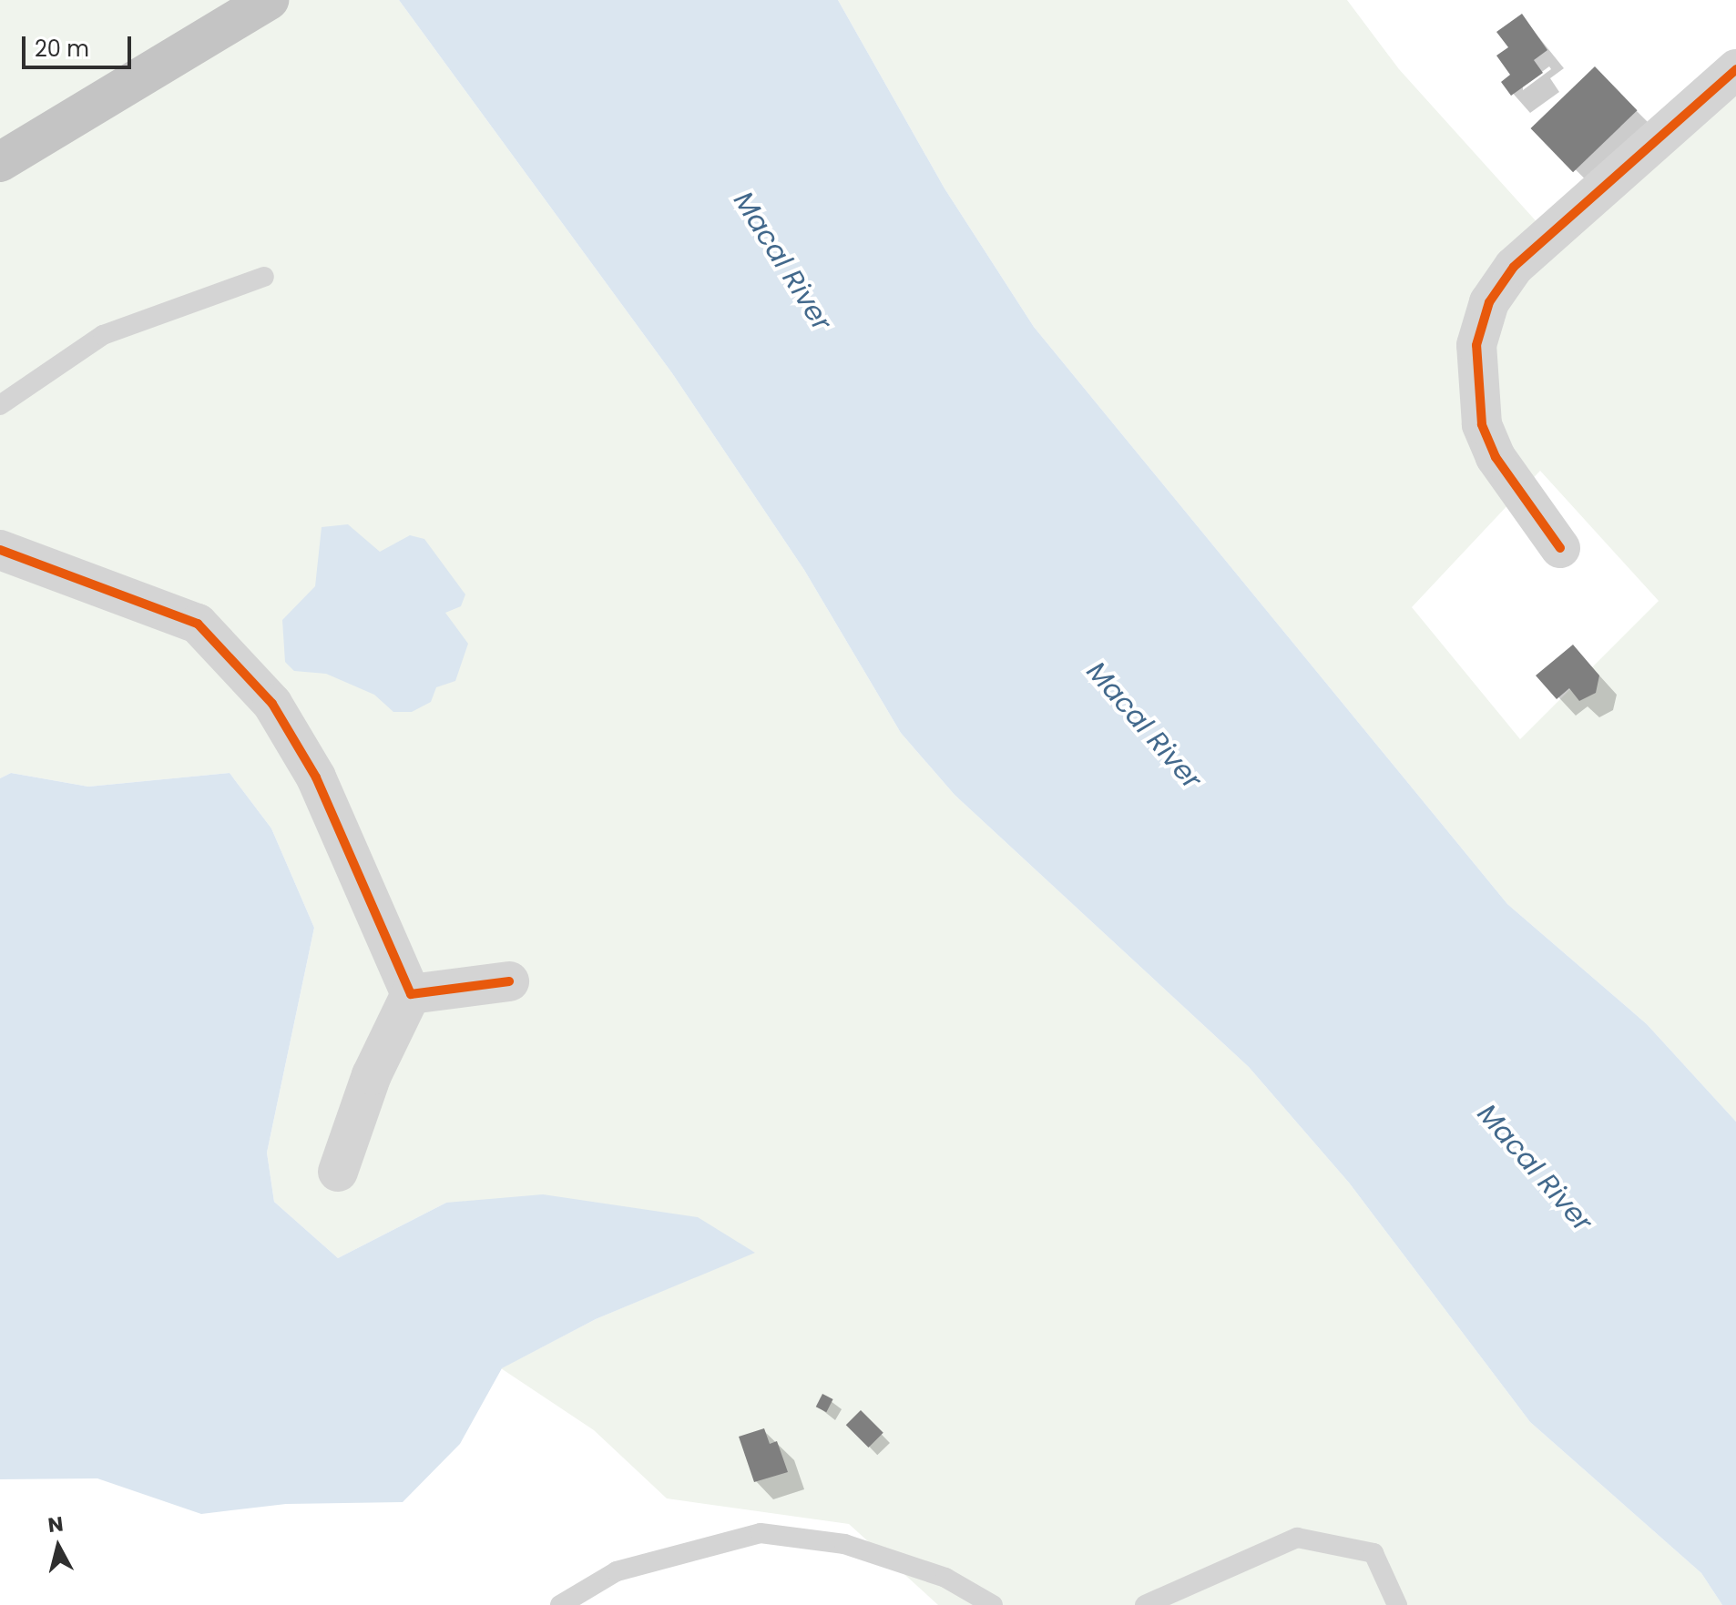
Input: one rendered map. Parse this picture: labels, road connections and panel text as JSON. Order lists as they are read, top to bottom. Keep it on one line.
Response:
{"water":["Macal River"],"scale_bar":"20 m","north":"top"}
